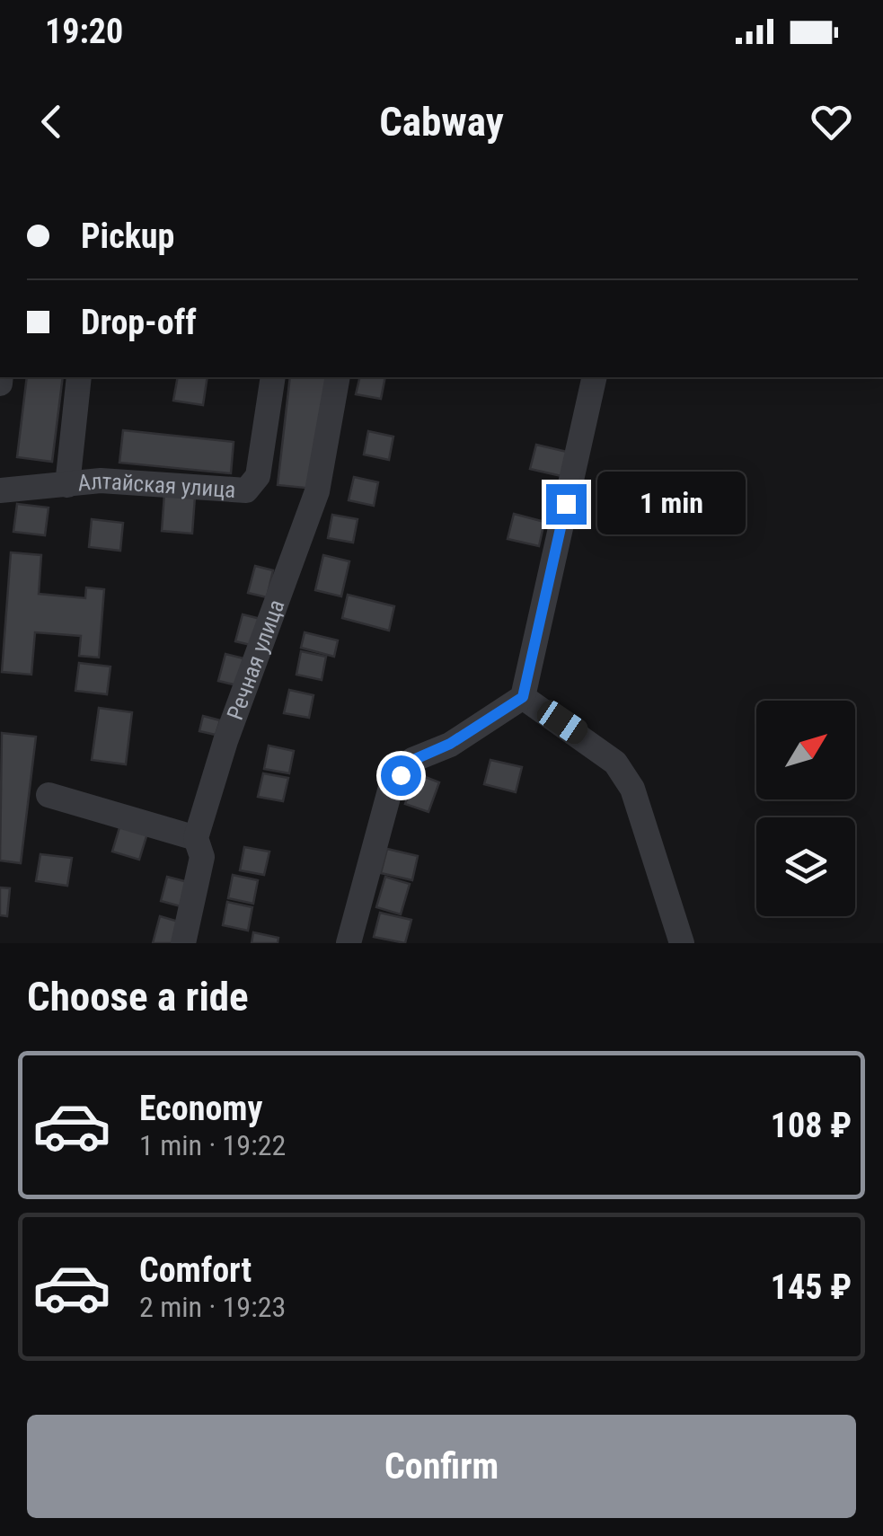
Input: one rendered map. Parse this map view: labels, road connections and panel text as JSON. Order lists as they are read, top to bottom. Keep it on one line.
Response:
{"streets":{"street":["Алтайская улица","Речная улица"]},"north":"top right","page":{"status":"19:20","header":"Cabway","banner":["Pickup","Drop-off"],"bubble":"1 min","heading":"Choose a ride","list":[{"name":"Economy","note":"1 min · 19:22","value":"108 ₽"},{"name":"Comfort","note":"2 min · 19:23","value":"145 ₽"}],"buttons":"Confirm"}}
